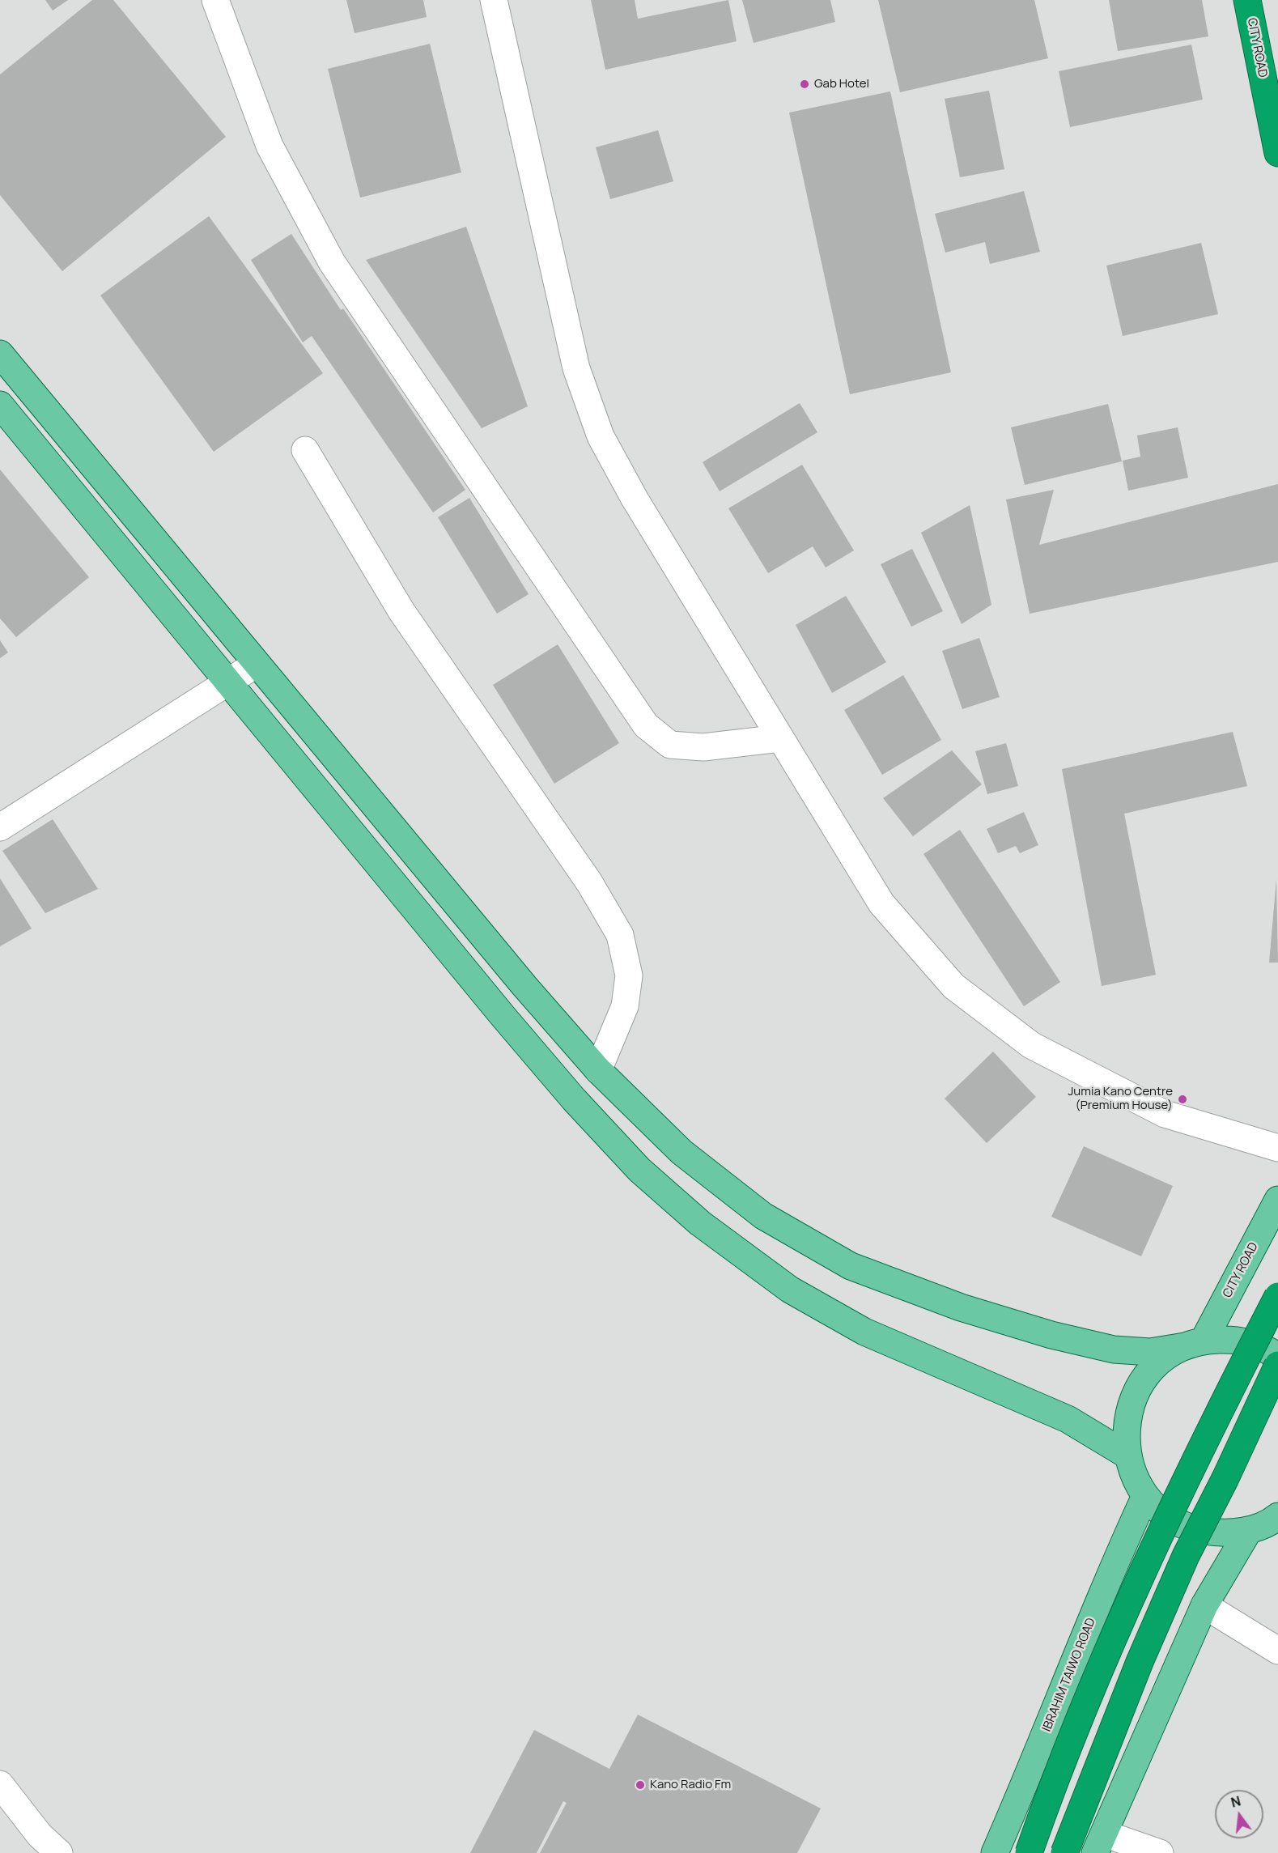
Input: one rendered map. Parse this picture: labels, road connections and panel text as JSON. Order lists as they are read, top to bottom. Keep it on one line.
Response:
{"streets":{"highway":["CITY ROAD"],"main road":["IBRAHIM TAIWO ROAD"]},"places":["Gab Hotel","Jumia Kano Centre (Premium House)","Kano Radio Fm"],"north":"top"}
